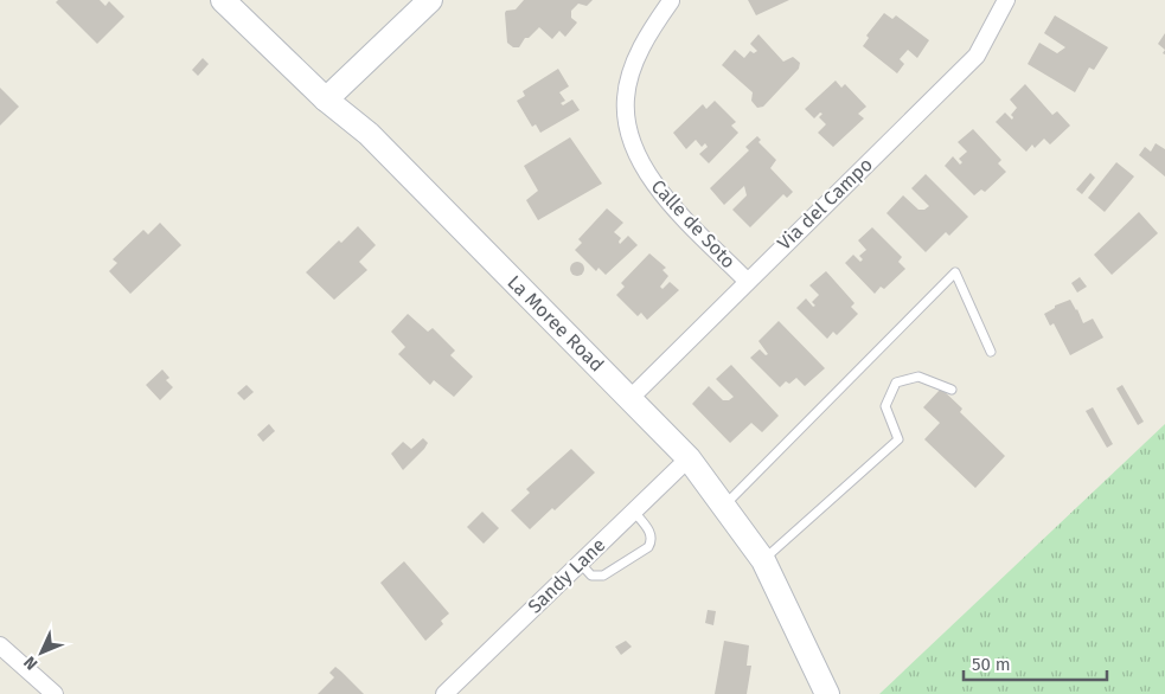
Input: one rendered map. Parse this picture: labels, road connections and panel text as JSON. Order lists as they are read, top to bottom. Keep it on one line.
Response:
{"streets":{"street":["Via del Campo","Calle de Soto","La Moree Road","Sandy Lane"]},"crossings":[["Via del Campo","Calle de Soto"],["Via del Campo","La Moree Road"],["La Moree Road","Sandy Lane"]],"scale_bar":"50 m","north":"bottom left"}
